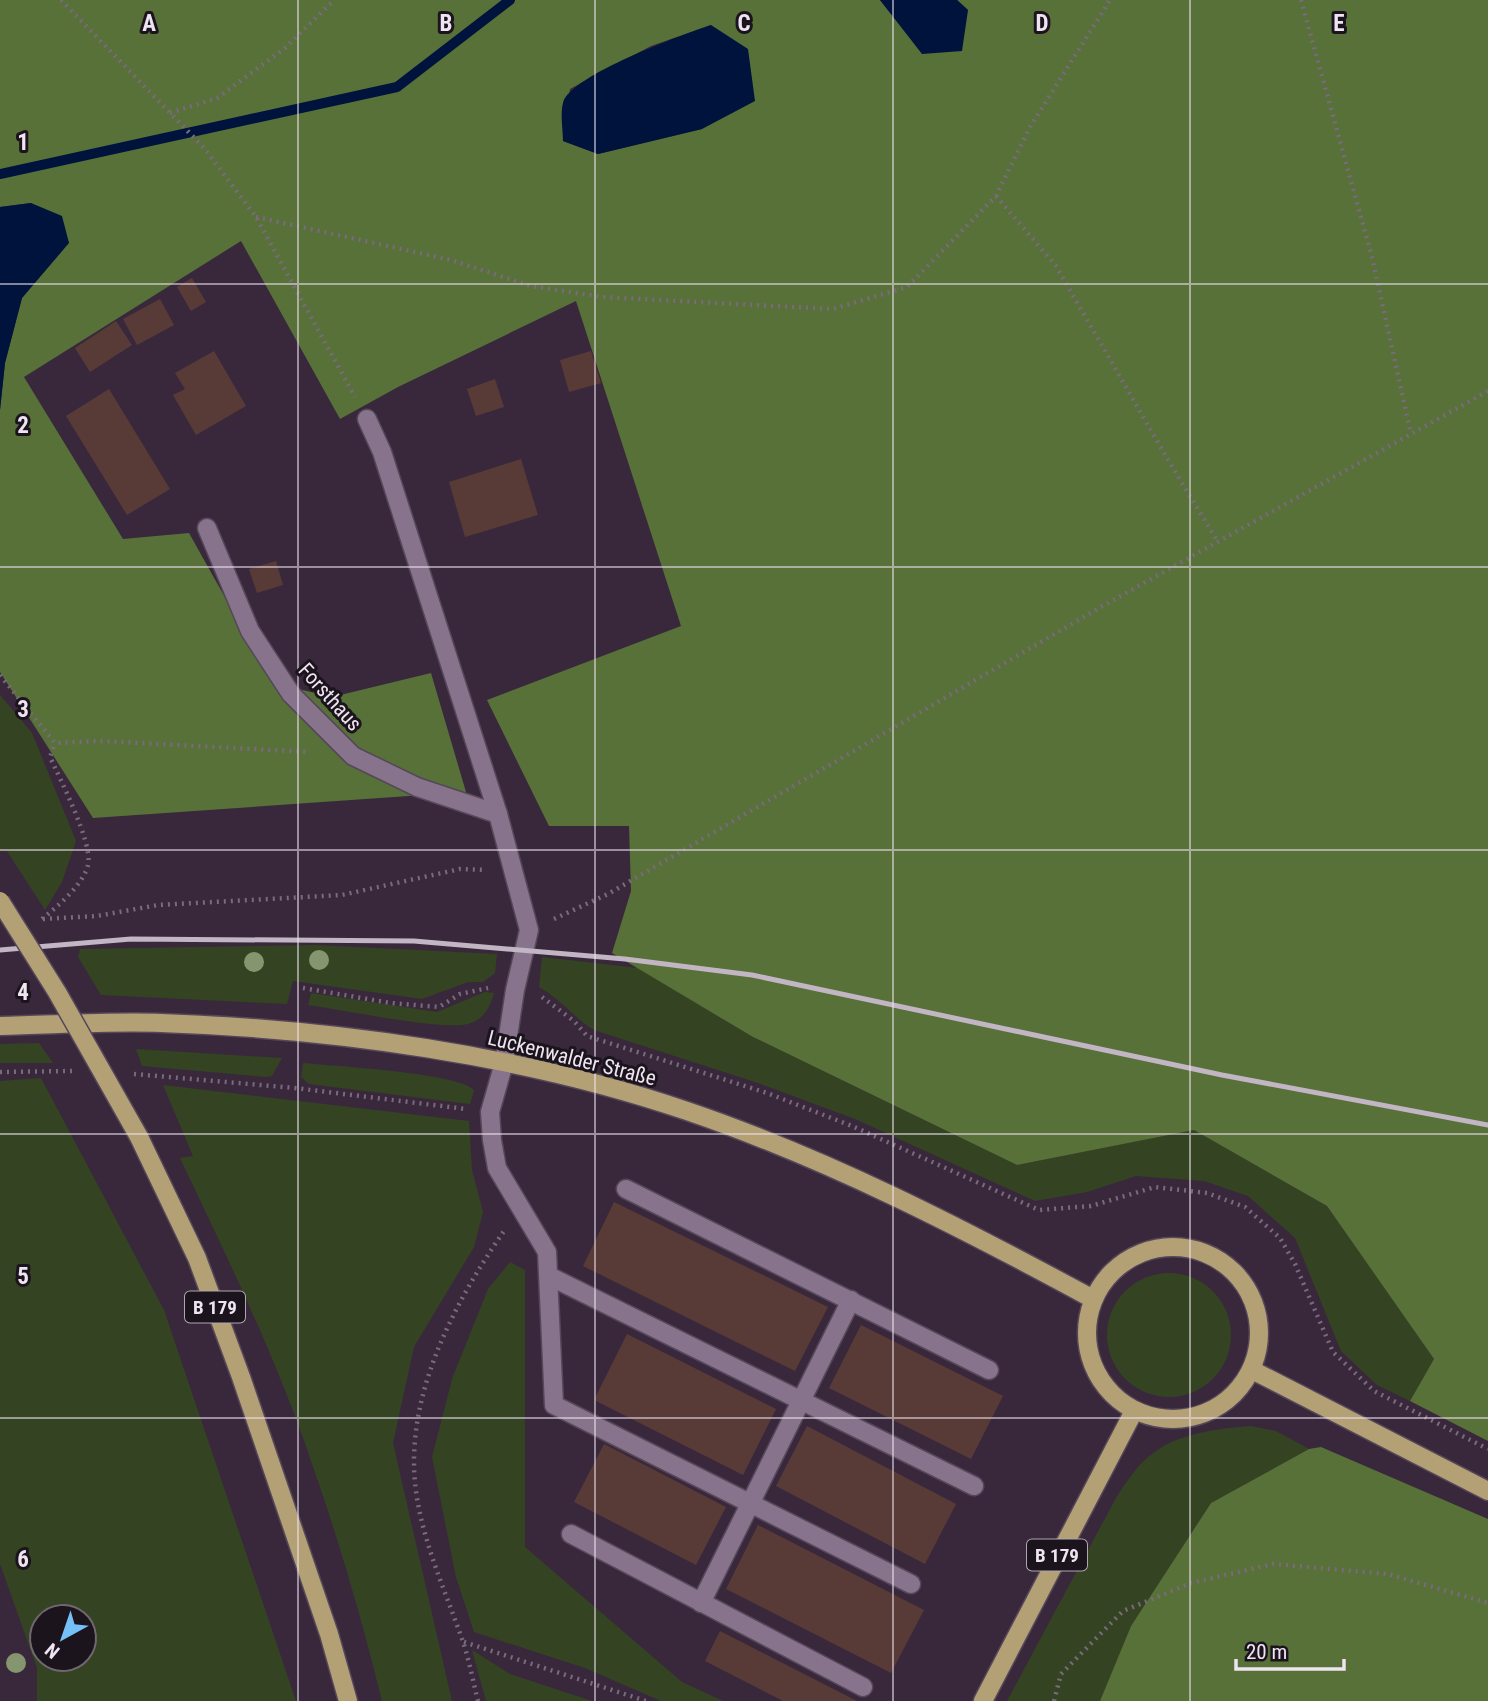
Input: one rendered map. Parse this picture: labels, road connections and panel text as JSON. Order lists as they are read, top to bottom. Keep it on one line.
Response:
{"streets":{"main road":["Luckenwalder Straße","B 179"],"lane":["Forsthaus"]},"crossings":[["Luckenwalder Straße","B 179"]],"scale_bar":"20 m","north":"bottom left","grid":{"columns":["A","B","C","D","E"],"rows":["1","2","3","4","5","6"]}}
